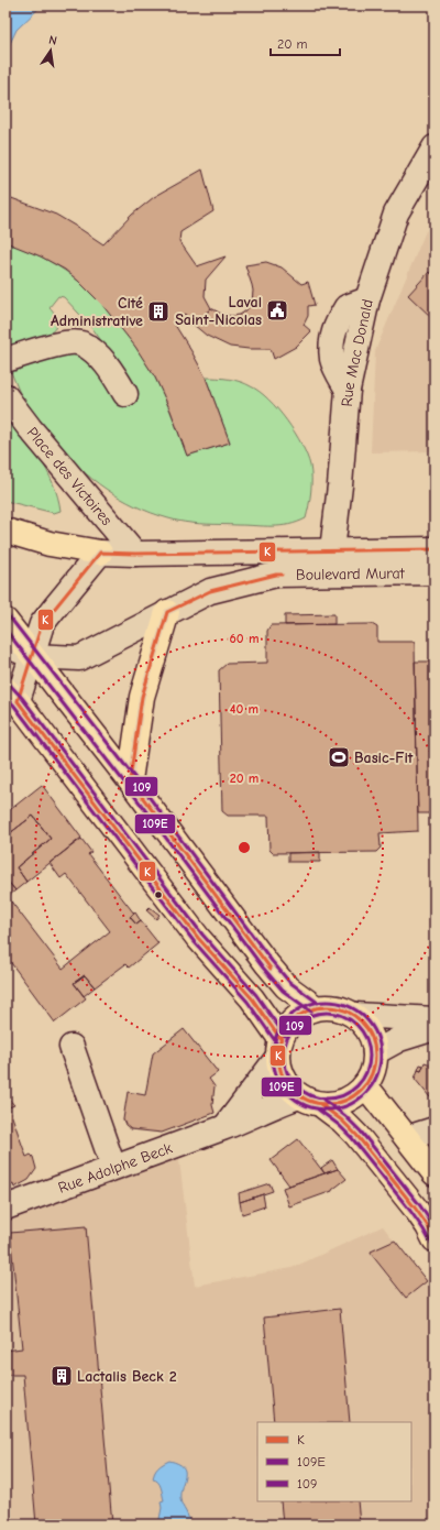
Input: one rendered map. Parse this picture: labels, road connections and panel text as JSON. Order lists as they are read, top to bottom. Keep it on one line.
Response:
{"streets":{"street":["Rue Mac Donald","Place des Victoires","Boulevard Murat","Rue Adolphe Beck"]},"crossings":[["Rue Mac Donald","Boulevard Murat"],["Place des Victoires","Boulevard Murat"]],"places":{"public building":["Laval Saint-Nicolas"],"building":["Cité Administrative","Lactalis Beck 2"],"sports":["Basic-Fit"]},"lines":["transit line K","transit line 109","transit line 109E"],"legend":["K","109E","109"],"scale_bar":"20 m","north":"top","rings":["60 m","40 m","20 m"]}
